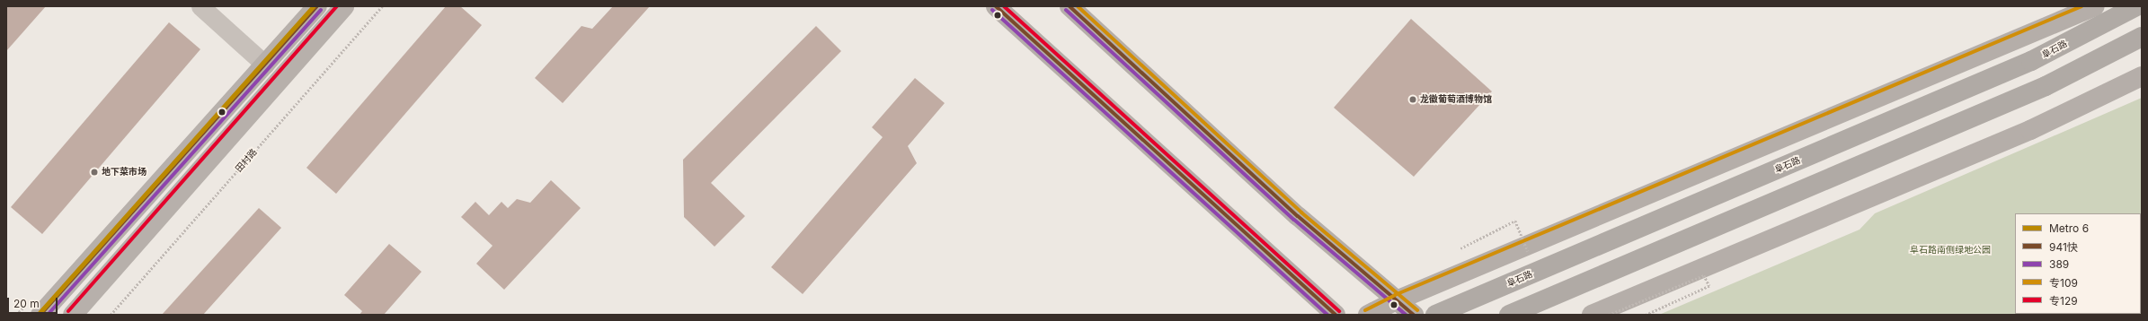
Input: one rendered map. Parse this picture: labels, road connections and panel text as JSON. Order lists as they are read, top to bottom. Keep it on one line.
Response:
{"streets":{"highway":["阜石路"],"path":["田村路"]},"parks":["阜石路南侧绿地公园"],"places":["龙徽葡萄酒博物馆","地下菜市场"],"lines":["metro line 6","transit line 941快","transit line 专109","transit line 专129","transit line 389"],"legend":["Metro 6","941快","389","专109","专129"],"scale_bar":"20 m"}
